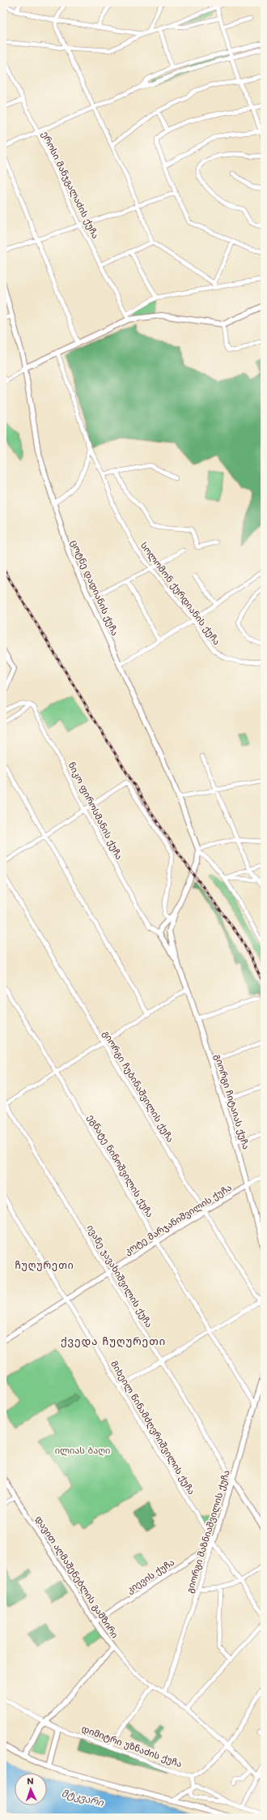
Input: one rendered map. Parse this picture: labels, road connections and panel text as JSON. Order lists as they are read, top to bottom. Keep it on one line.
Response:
{"streets":{"main road":["ცოტნე დადიანის ქუჩა","გიორგი ჩიტაიას ქუჩა","კოტე მარჯანიშვილის ქუჩა","ივანე ჯავახიშვილის ქუჩა","გიორგი მაზნიაშვილის ქუჩა","კიევის ქუჩა","დავით აღმაშენებლის გამზირი","დიმიტრი უზნაძის ქუჩა"],"street":["ეროსი მანჯგალაძის ქუჩა","სოლომონ ქურდიანის ქუჩა","ნიკო ფიროსმანის ქუჩა","გიორგი ჩუბინაშვილის ქუჩა","ეგნატე ნინოშვილის ქუჩა","მიხეილ წინამძღვრიშვილის ქუჩა"]},"crossings":[["ნიკო ფიროსმანის ქუჩა","გიორგი ჩიტაიას ქუჩა"],["გიორგი ჩუბინაშვილის ქუჩა","კოტე მარჯანიშვილის ქუჩა"],["გიორგი ჩიტაიას ქუჩა","კოტე მარჯანიშვილის ქუჩა"],["ეგნატე ნინოშვილის ქუჩა","კოტე მარჯანიშვილის ქუჩა"],["ეგნატე ნინოშვილის ქუჩა","გიორგი მაზნიაშვილის ქუჩა"],["კოტე მარჯანიშვილის ქუჩა","ივანე ჯავახიშვილის ქუჩა"],["კოტე მარჯანიშვილის ქუჩა","მიხეილ წინამძღვრიშვილის ქუჩა"],["ივანე ჯავახიშვილის ქუჩა","გიორგი მაზნიაშვილის ქუჩა"],["მიხეილ წინამძღვრიშვილის ქუჩა","გიორგი მაზნიაშვილის ქუჩა"],["მიხეილ წინამძღვრიშვილის ქუჩა","კიევის ქუჩა"],["გიორგი მაზნიაშვილის ქუჩა","კიევის ქუჩა"],["გიორგი მაზნიაშვილის ქუჩა","დავით აღმაშენებლის გამზირი"],["კიევის ქუჩა","დავით აღმაშენებლის გამზირი"]],"districts":["ჩუღურეთი","ქვედა ჩუღურეთი"],"water":["მტკვარი"],"parks":["ილიას ბაღი"],"north":"top"}
